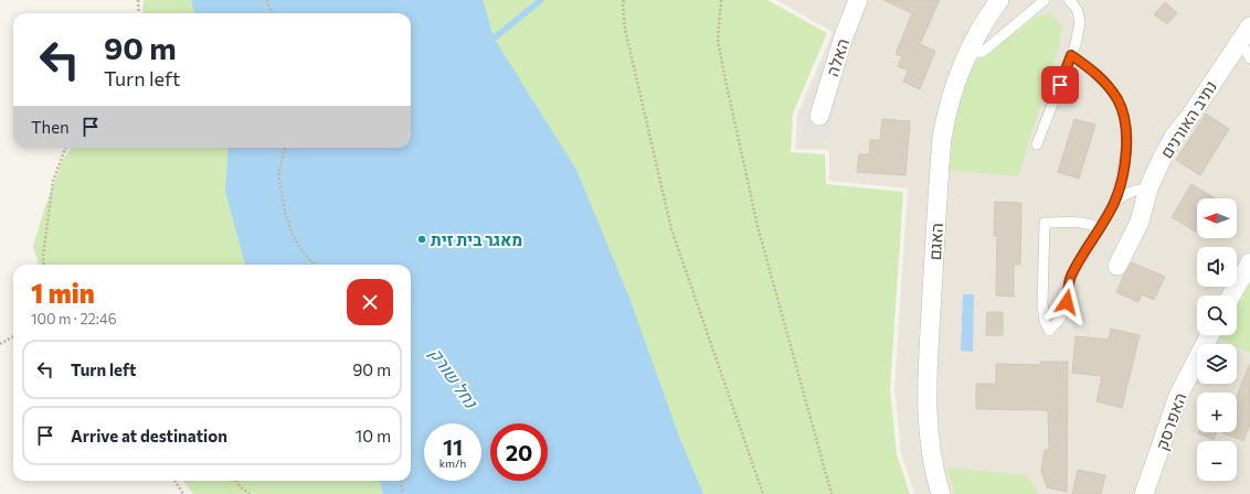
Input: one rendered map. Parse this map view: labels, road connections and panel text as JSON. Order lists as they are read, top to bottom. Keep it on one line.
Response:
{"streets":{"street":["האלה","נתיב האורנים","האגם","האפרסק"]},"water":["נחל שורק"],"places":["מאגר בית זית"],"north":"left","page":{"turn":["90 m","Turn left"],"then":"Then","map_buttons":["+","−"],"heading":["1 min","100 m · 22:46"],"list":[{"name":"Turn left","value":"90 m"},{"name":"Arrive at destination","value":"10 m"}],"speed":"11 km/h","limit":"20"}}
